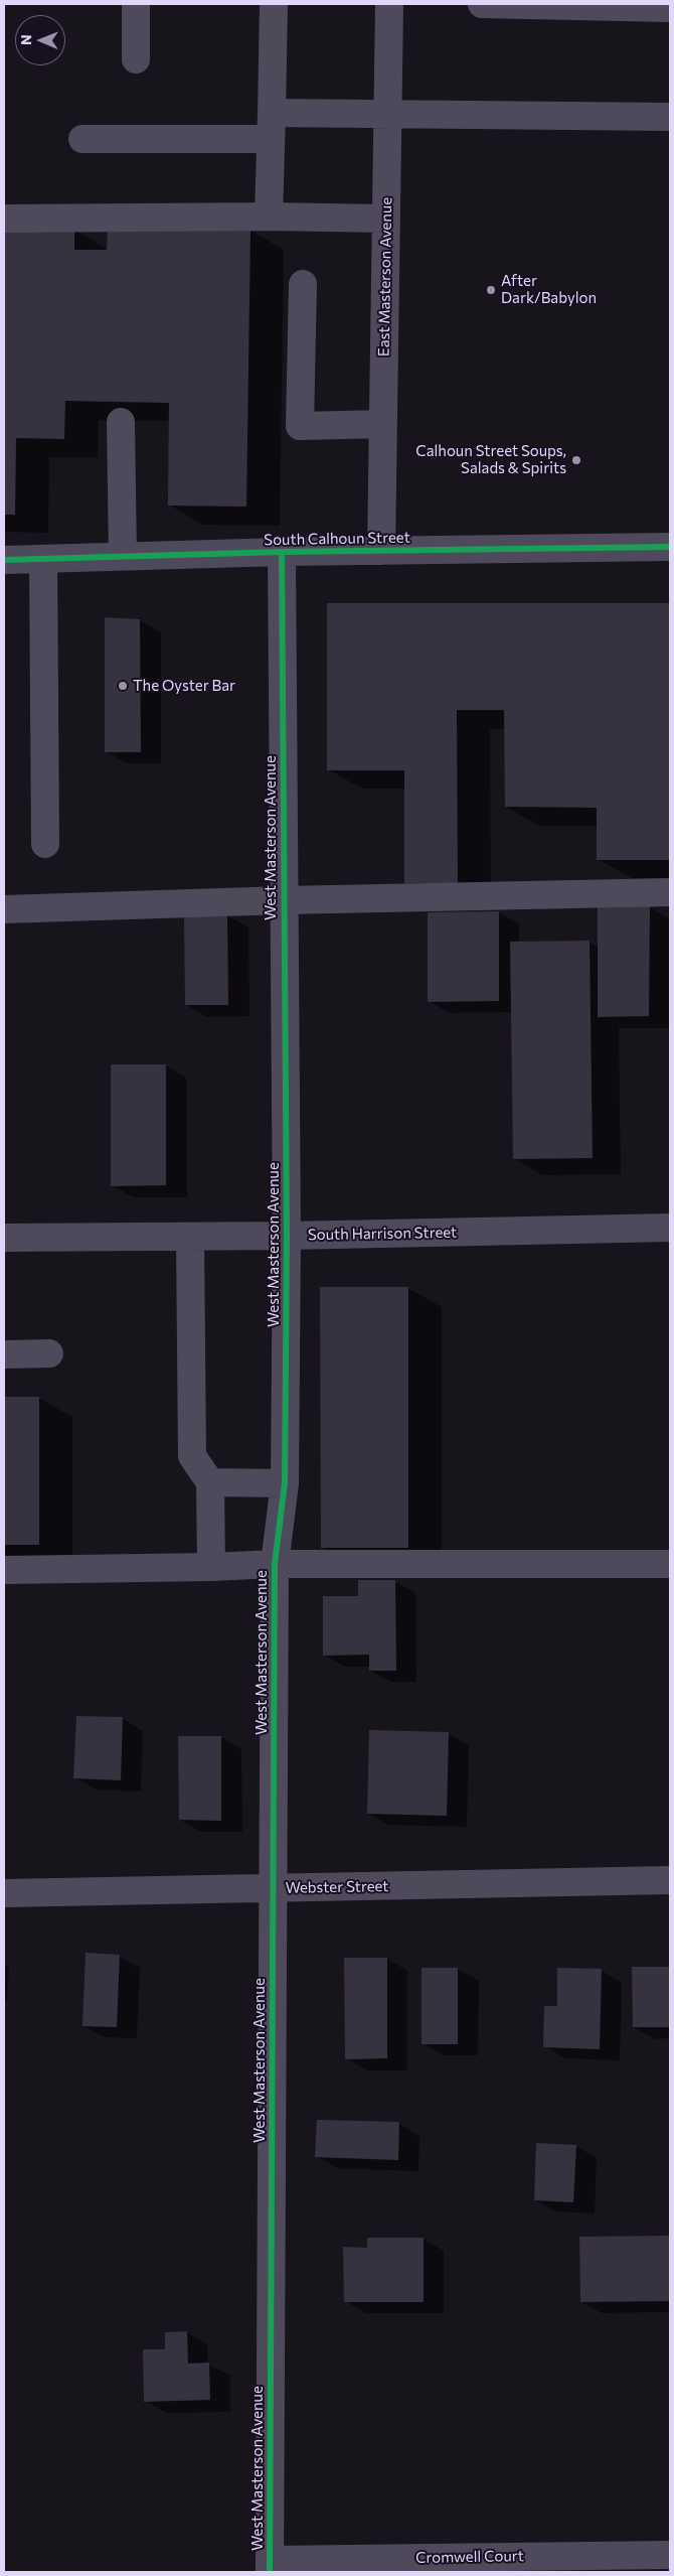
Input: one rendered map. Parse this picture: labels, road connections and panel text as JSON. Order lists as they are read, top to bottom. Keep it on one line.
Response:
{"streets":{"street":["East Masterson Avenue","South Calhoun Street","West Masterson Avenue","South Harrison Street","Webster Street","Cromwell Court"]},"crossings":[["East Masterson Avenue","South Calhoun Street"],["South Calhoun Street","West Masterson Avenue"],["West Masterson Avenue","South Harrison Street"],["West Masterson Avenue","Webster Street"],["West Masterson Avenue","Cromwell Court"]],"places":["After Dark/Babylon","Calhoun Street Soups, Salads & Spirits","The Oyster Bar"],"north":"left"}
